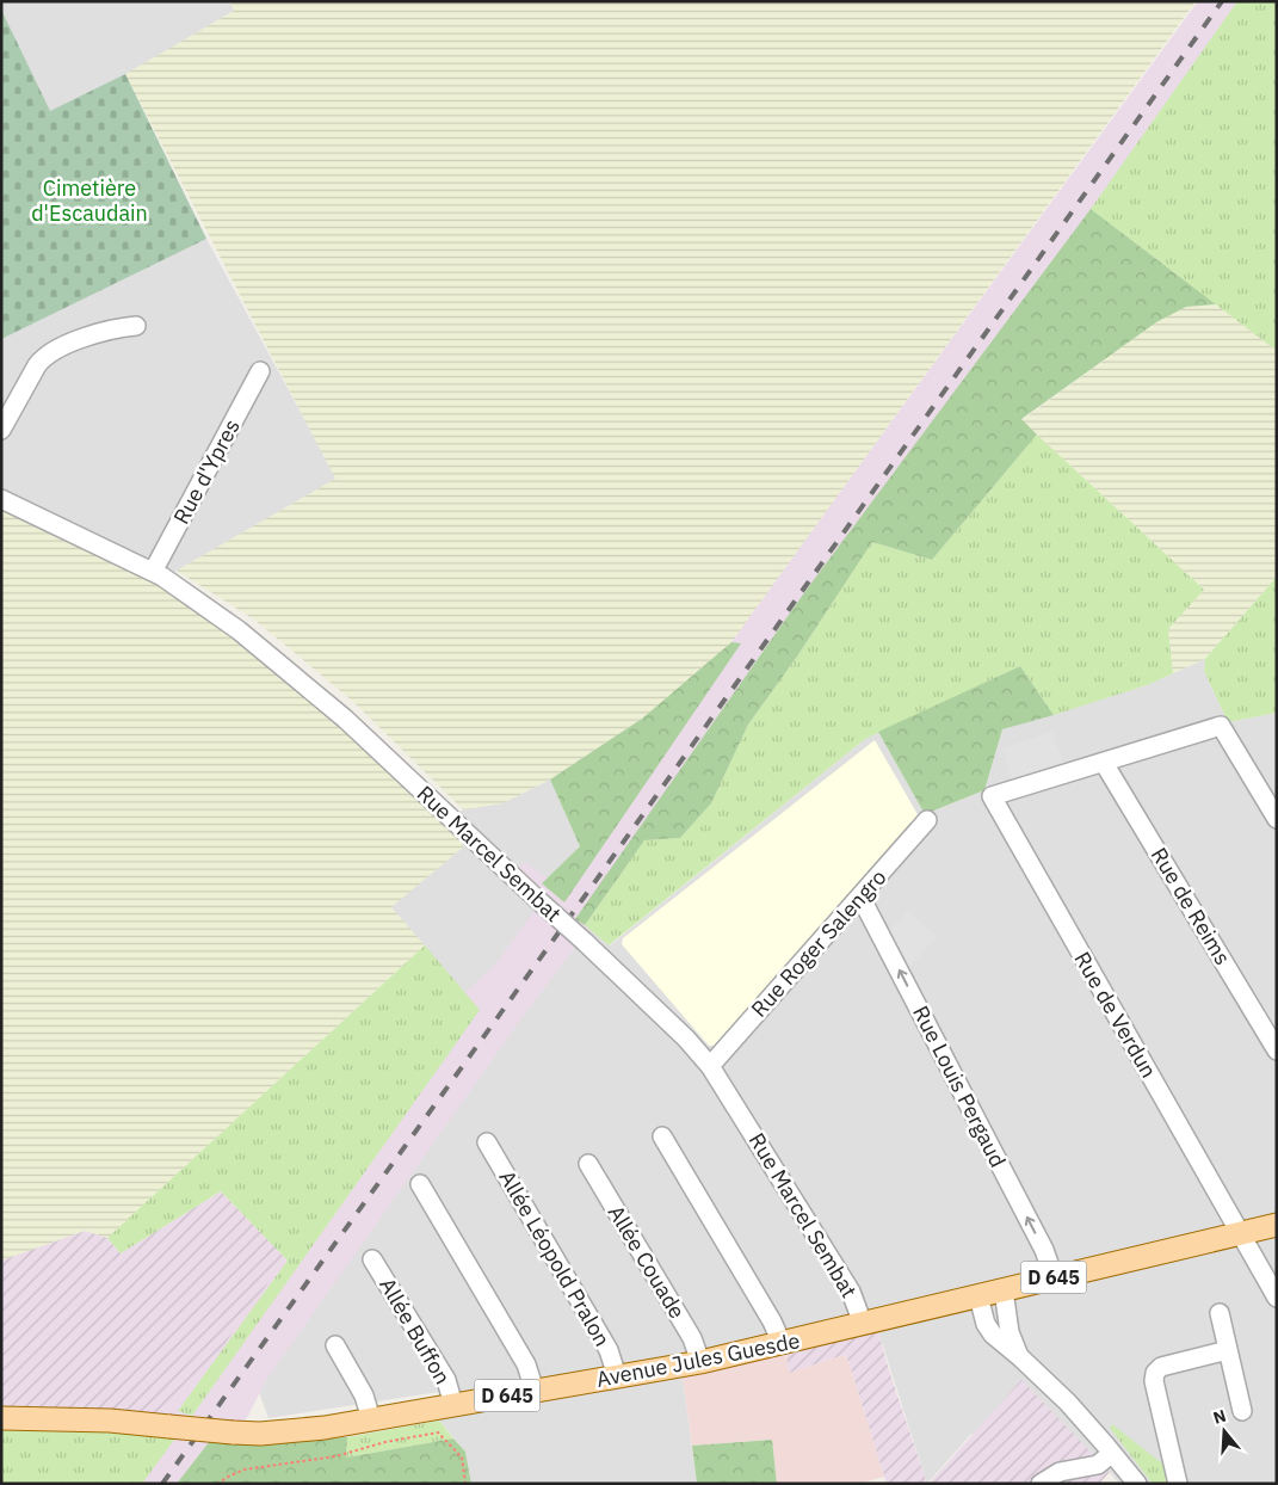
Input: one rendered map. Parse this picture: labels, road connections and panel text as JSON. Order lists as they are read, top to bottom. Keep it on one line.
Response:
{"streets":{"main road":["D 645","Avenue Jules Guesde"],"street":["Rue d'Ypres","Rue Marcel Sembat","Rue de Reims","Rue Roger Salengro","Rue de Verdun","Rue Louis Pergaud","Allée Léopold Pralon","Allée Couade","Allée Buffon"]},"crossings":[["Rue d'Ypres","Rue Marcel Sembat"],["Rue Marcel Sembat","Rue Roger Salengro"],["Rue Marcel Sembat","Avenue Jules Guesde"],["Rue de Reims","Rue de Verdun"],["Rue Roger Salengro","Rue Louis Pergaud"],["Rue de Verdun","Avenue Jules Guesde"],["Rue Louis Pergaud","Avenue Jules Guesde"],["Allée Léopold Pralon","Avenue Jules Guesde"],["Allée Couade","Avenue Jules Guesde"],["Allée Buffon","Avenue Jules Guesde"]],"one_way":["Rue Louis Pergaud"],"parks":["Cimetière d'Escaudain"],"north":"top"}
